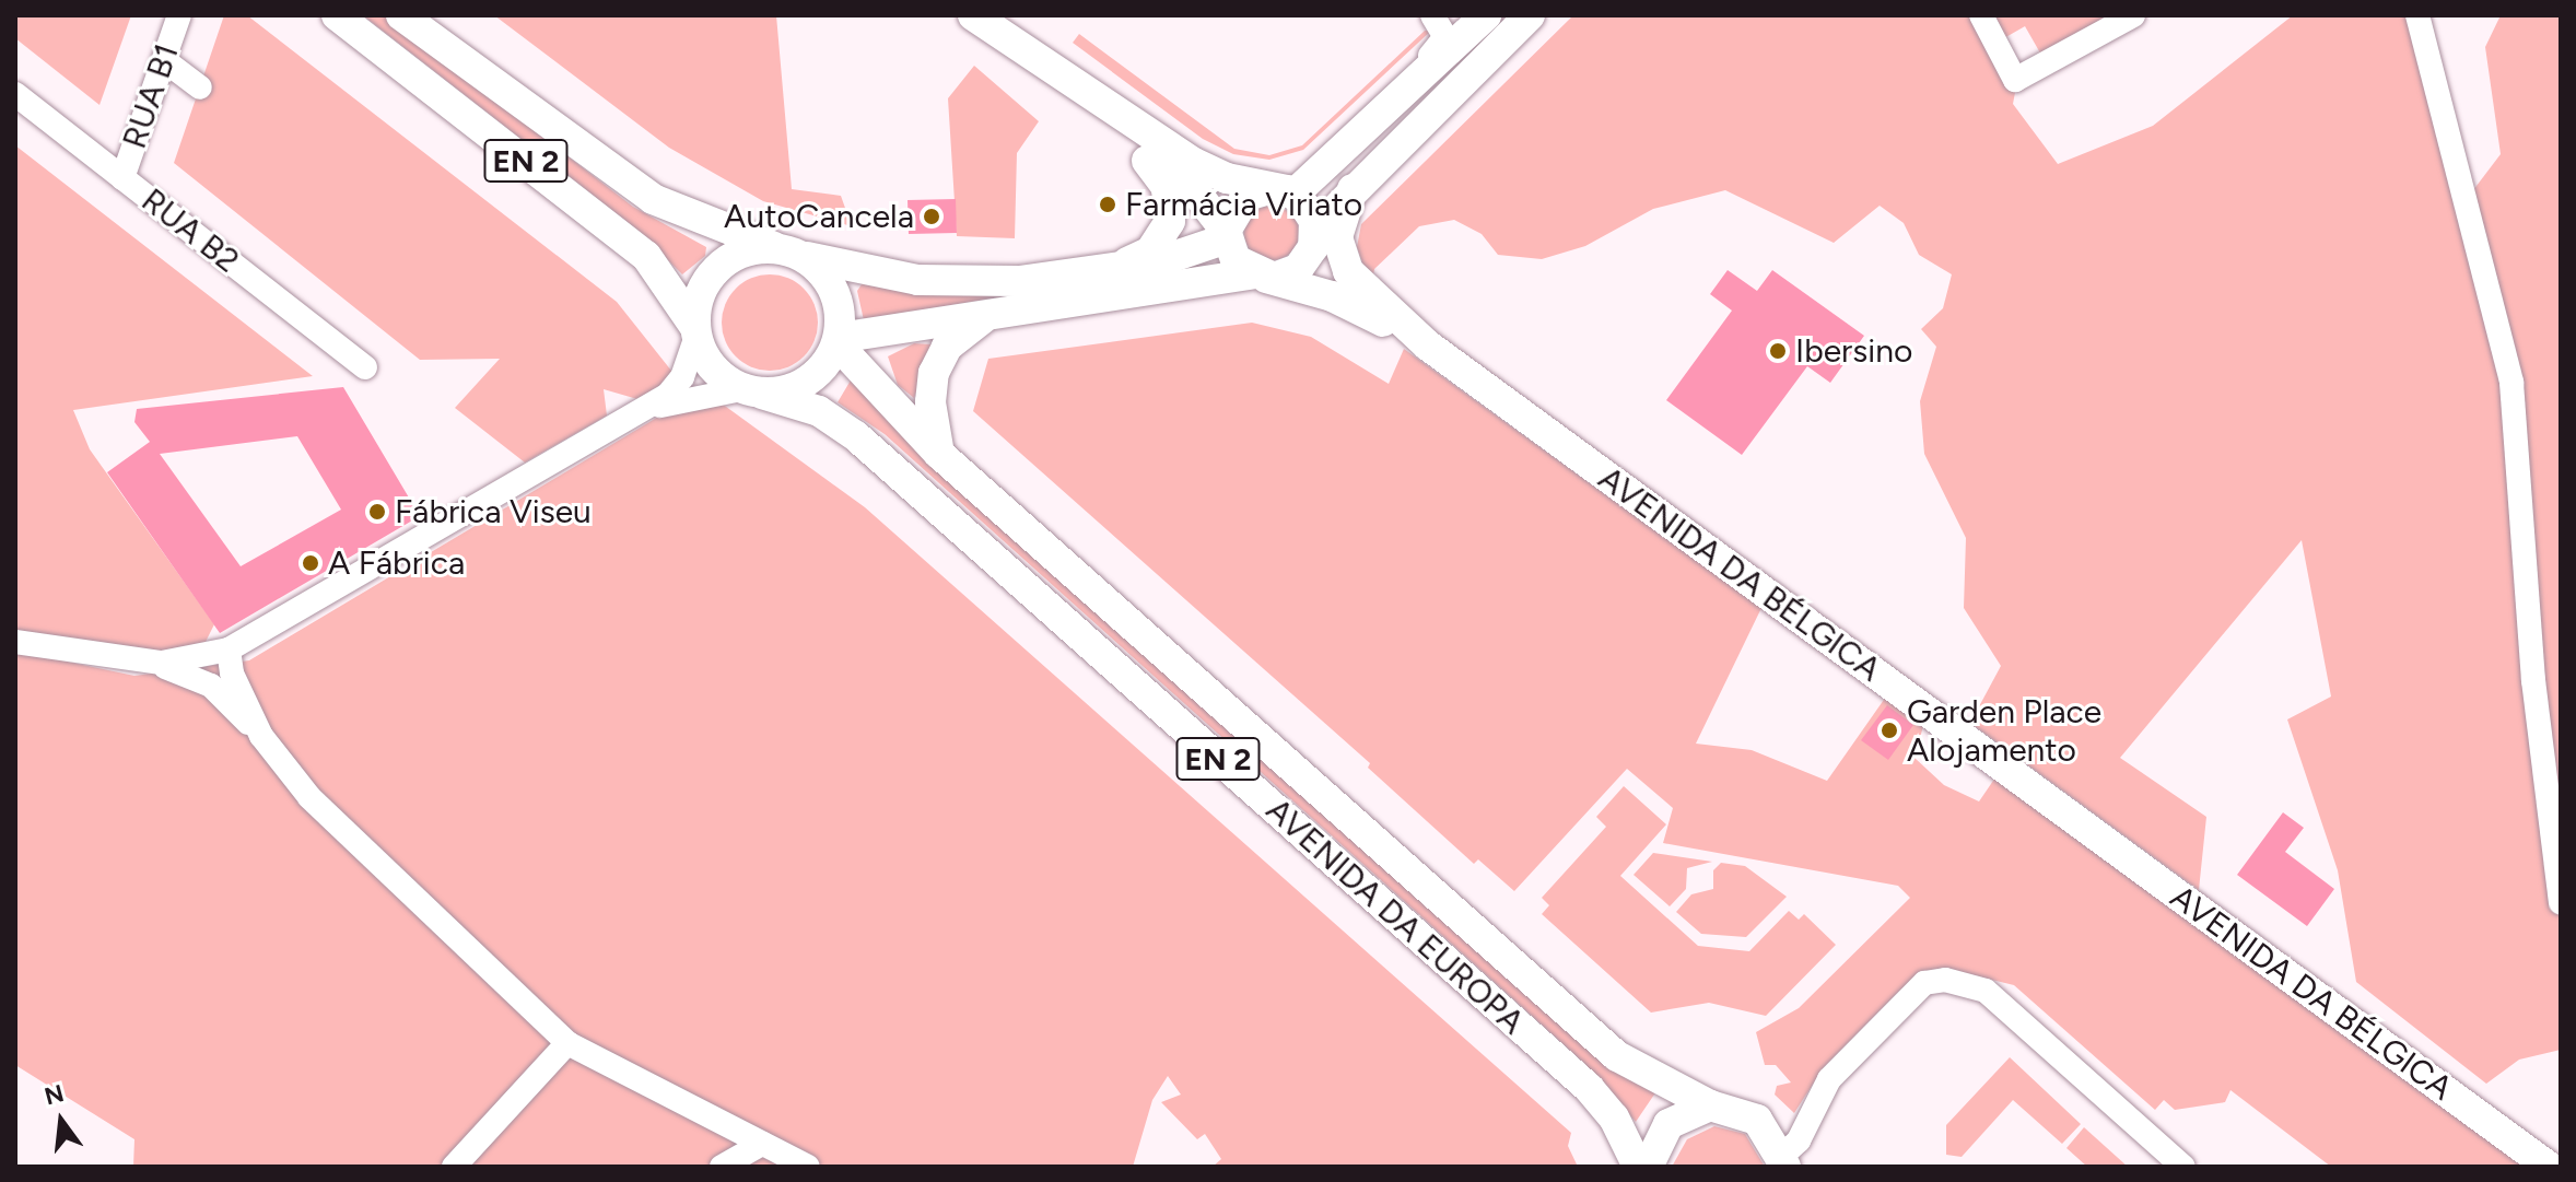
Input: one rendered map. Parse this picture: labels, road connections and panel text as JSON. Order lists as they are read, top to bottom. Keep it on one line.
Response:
{"streets":{"main road":["EN 2","AVENIDA DA BÉLGICA","AVENIDA DA EUROPA"],"street":["RUA B1","RUA B2"]},"crossings":[["RUA B1","RUA B2"],["EN 2","AVENIDA DA EUROPA"]],"places":["Farmácia Viriato","AutoCancela","Ibersino","Fábrica Viseu","A Fábrica","Garden Place Alojamento"],"north":"top"}
